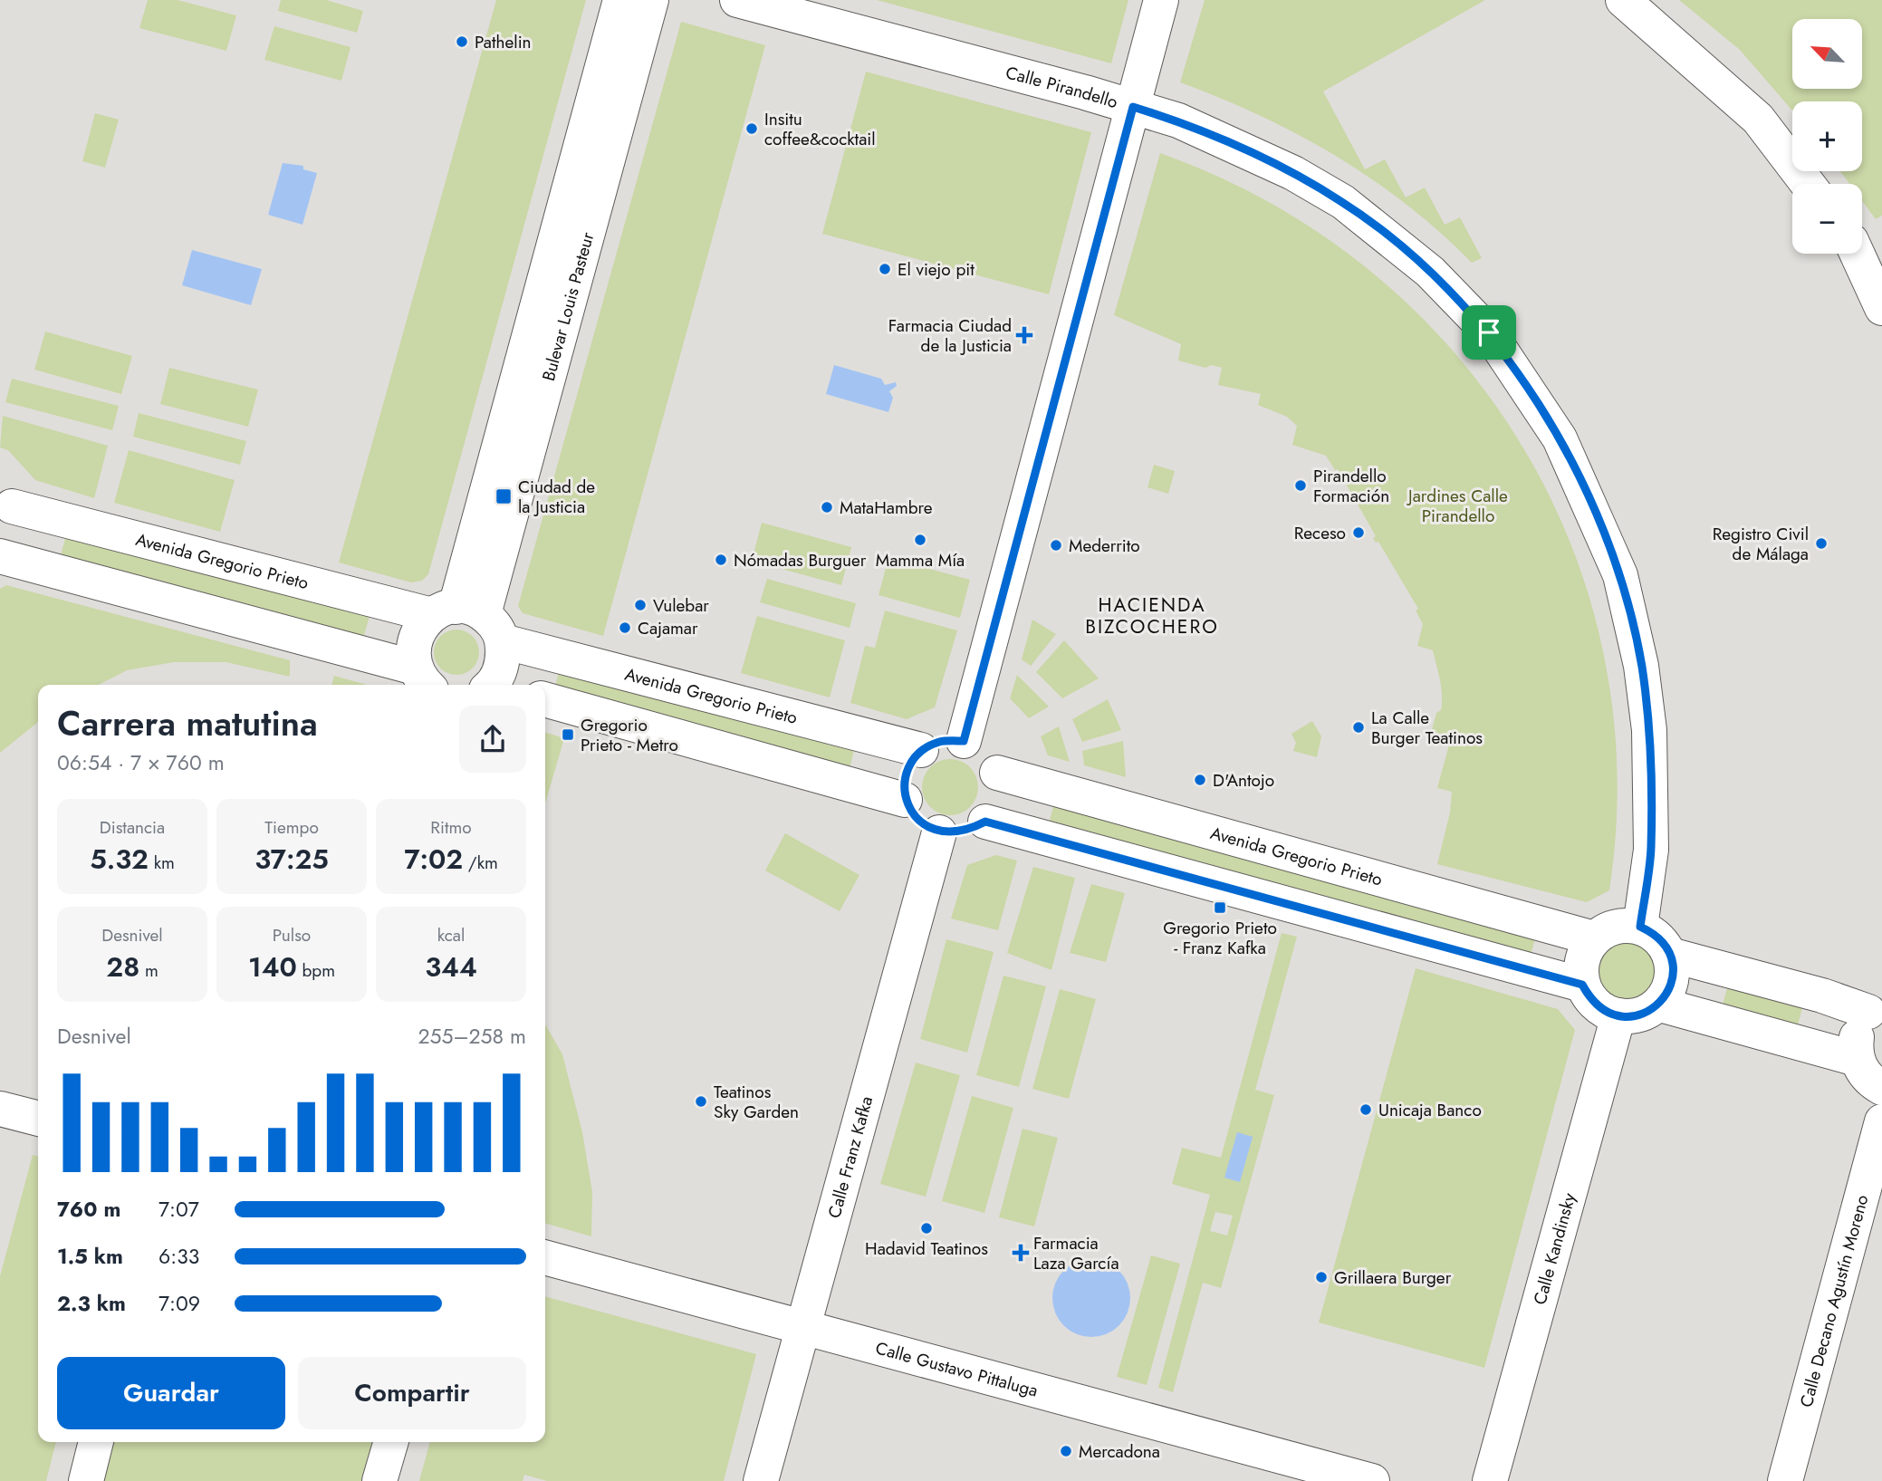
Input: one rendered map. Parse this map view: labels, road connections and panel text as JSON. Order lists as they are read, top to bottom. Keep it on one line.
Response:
{"streets":{"street":["Calle Pirandello","Bulevar Louis Pasteur","Avenida Gregorio Prieto","Calle Franz Kafka","Calle Kandinsky","Calle Decano Agustín Moreno","Calle Gustavo Pittaluga"]},"crossings":[["Calle Pirandello","Avenida Gregorio Prieto"],["Calle Pirandello","Calle Kandinsky"],["Bulevar Louis Pasteur","Avenida Gregorio Prieto"],["Avenida Gregorio Prieto","Calle Franz Kafka"],["Avenida Gregorio Prieto","Calle Kandinsky"],["Calle Franz Kafka","Calle Gustavo Pittaluga"]],"districts":["HACIENDA BIZCOCHERO"],"parks":["Jardines Calle Pirandello"],"places":{"other":["Pathelin","Insitu coffee&cocktail","El viejo pit","Pirandello Formación","MataHambre","Receso","Mamma Mía","Registro Civil de Málaga","Mederrito","Nómadas Burguer","Vulebar","Cajamar","La Calle Burger Teatinos","D'Antojo","Teatinos Sky Garden","Unicaja Banco","Hadavid Teatinos","Grillaera Burger","Mercadona"],"health":["Farmacia Ciudad de la Justicia","Farmacia Laza García"],"transit":["Ciudad de la Justicia","Gregorio Prieto - Metro","Gregorio Prieto - Franz Kafka"]},"north":"top left","page":{"map_buttons":["+","−"],"heading":["Carrera matutina","06:54 · 7 × 760 m"],"stats":[["Distancia","5.32 km"],["Tiempo","37:25"],["Ritmo","7:02 /km"],["Desnivel","28 m"],["Pulso","140 bpm"],["kcal","344"]],"chart":["Desnivel","255–258 m"],"list":[{"name":"760 m","note":"7:07"},{"name":"1.5 km","note":"6:33"},{"name":"2.3 km","note":"7:09"}],"buttons":["Guardar","Compartir"]}}
